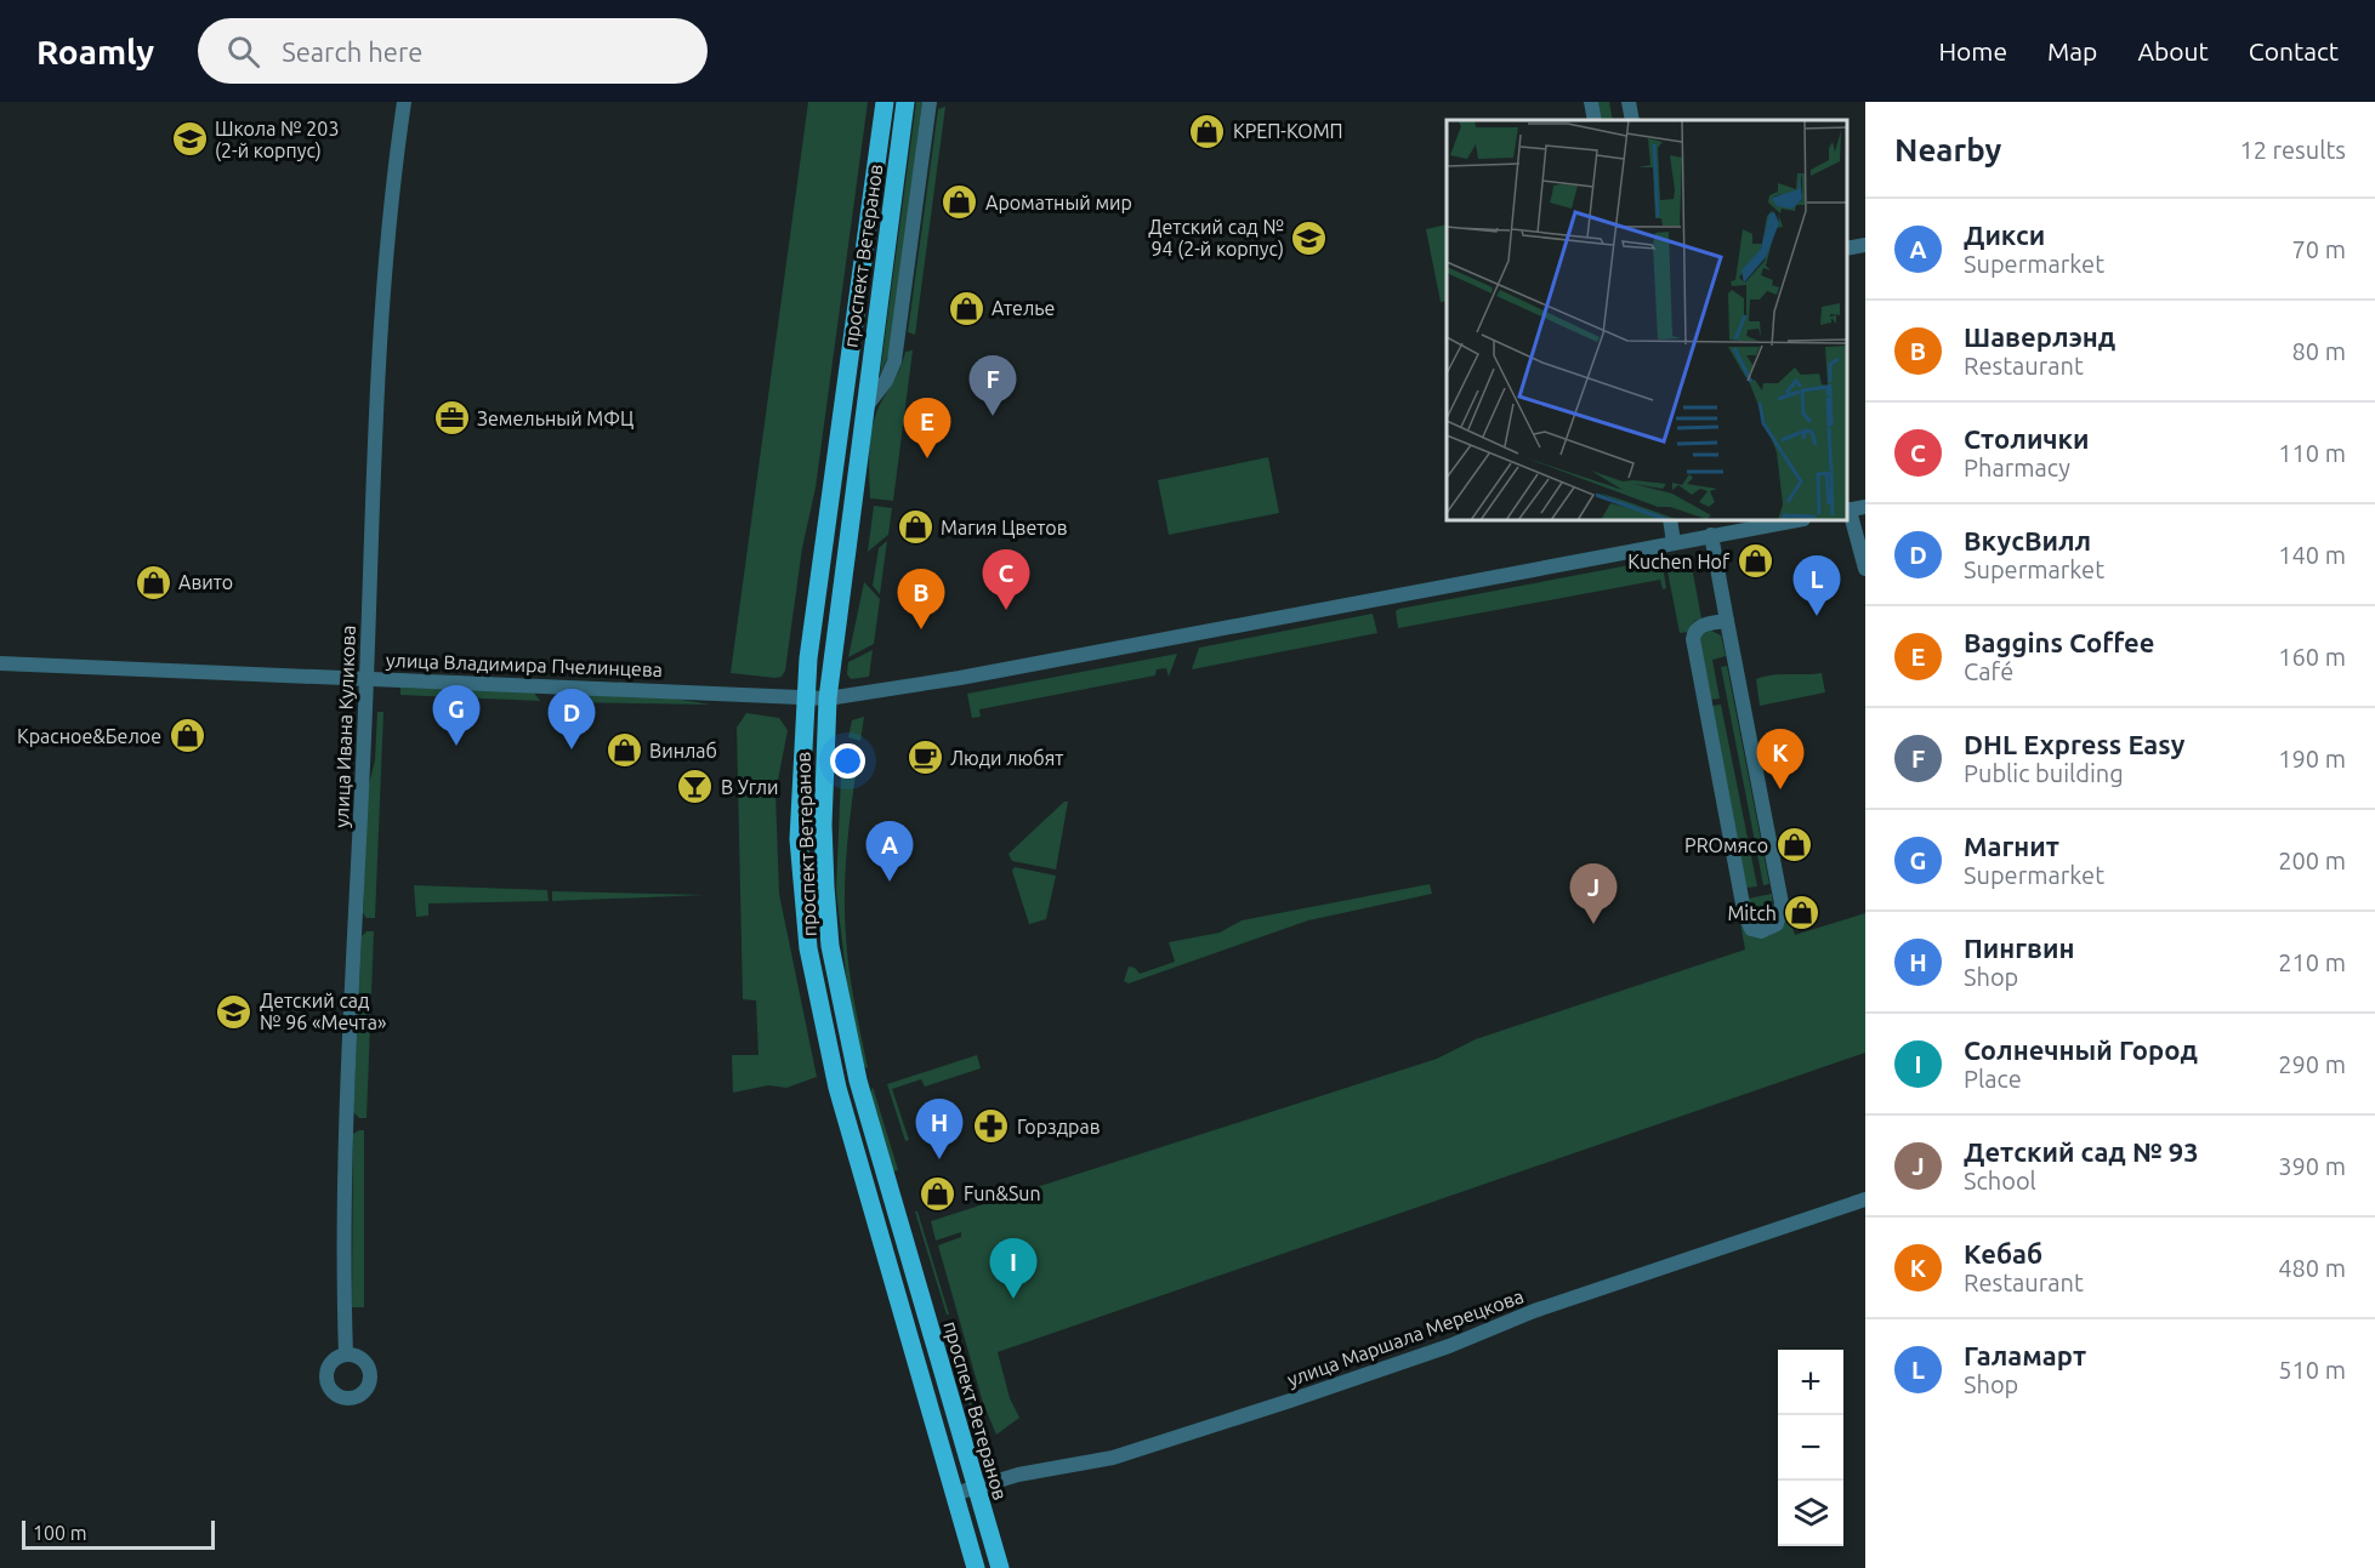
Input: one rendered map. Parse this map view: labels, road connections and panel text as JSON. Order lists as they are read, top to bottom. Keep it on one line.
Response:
{"streets":{"main road":["проспект Ветеранов"],"street":["улица Владимира Пчелинцева","улица Ивана Куликова","улица Маршала Мерецкова"]},"crossings":[["проспект Ветеранов","улица Владимира Пчелинцева"],["проспект Ветеранов","улица Маршала Мерецкова"],["улица Владимира Пчелинцева","улица Ивана Куликова"]],"places":{"shop":["КРЕП-КОМП","Ароматный мир","Ателье","Магия Цветов","Kuchen Hof","Авито","Красное&Белое","Винлаб","PROмясо","Mitch","Fun&Sun"],"school or university":["Школа № 203 (2-й корпус)","Детский сад № 94 (2-й корпус)","Детский сад № 96 «Мечта»"],"office":["Земельный МФЦ"],"cafe":["Люди любят"],"bar":["В Угли"],"pharmacy":["Горздрав"]},"scale_bar":"100 m","page":{"header":"Roamly","search":"Search here","nav":["Home","Map","About","Contact"],"heading":["Nearby","12 results"],"list":[{"mark":"A","name":"Дикси","note":"Supermarket","value":"70 m"},{"mark":"B","name":"Шаверлэнд","note":"Restaurant","value":"80 m"},{"mark":"C","name":"Столички","note":"Pharmacy","value":"110 m"},{"mark":"D","name":"ВкусВилл","note":"Supermarket","value":"140 m"},{"mark":"E","name":"Baggins Coffee","note":"Café","value":"160 m"},{"mark":"F","name":"DHL Express Easy","note":"Public building","value":"190 m"},{"mark":"G","name":"Магнит","note":"Supermarket","value":"200 m"},{"mark":"H","name":"Пингвин","note":"Shop","value":"210 m"},{"mark":"I","name":"Солнечный Город","note":"Place","value":"290 m"},{"mark":"J","name":"Детский сад № 93","note":"School","value":"390 m"},{"mark":"K","name":"Кебаб","note":"Restaurant","value":"480 m"},{"mark":"L","name":"Галамарт","note":"Shop","value":"510 m"}],"pins":["F","E","C","L","B","G","D","K","A","J","H","I"],"map_buttons":["+","−"],"scale":"100 m"}}
